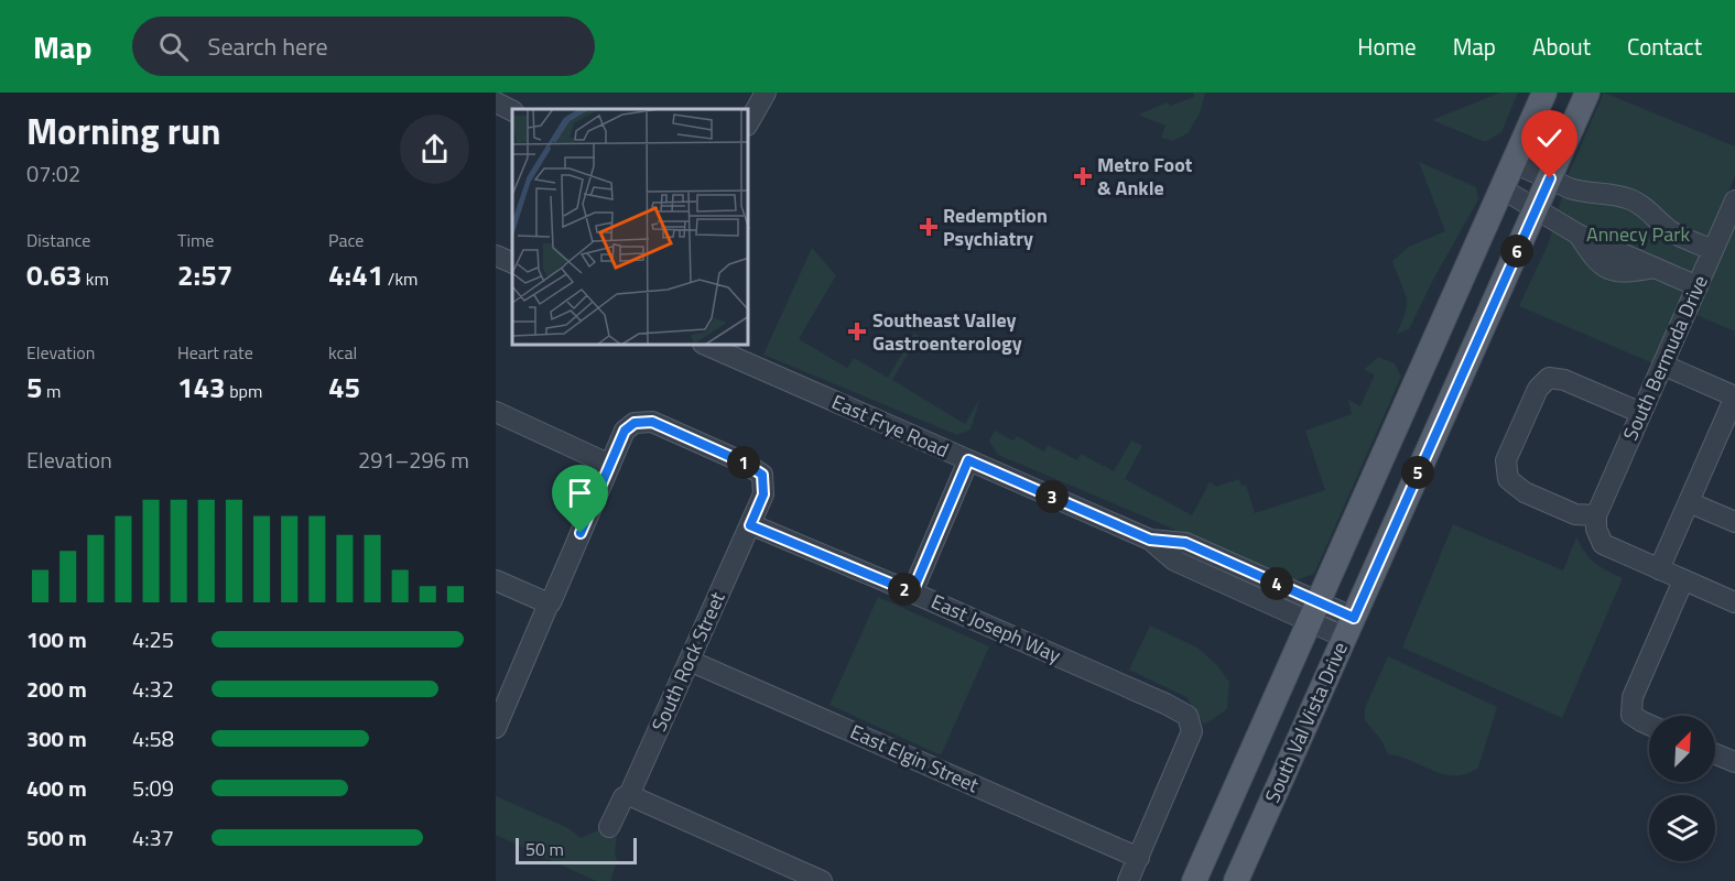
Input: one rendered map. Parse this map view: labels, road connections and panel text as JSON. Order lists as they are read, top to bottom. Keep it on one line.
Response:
{"streets":{"main road":["South Val Vista Drive"],"street":["South Bermuda Drive","East Frye Road","East Joseph Way","South Rock Street","East Elgin Street"]},"crossings":[["East Frye Road","South Val Vista Drive"],["East Joseph Way","South Rock Street"],["East Joseph Way","East Elgin Street"],["South Rock Street","East Elgin Street"]],"parks":["Annecy Park"],"places":{"health":["Metro Foot & Ankle","Redemption Psychiatry","Southeast Valley Gastroenterology"]},"scale_bar":"50 m","north":"top right","page":{"header":"Map","search":"Search here","nav":["Home","Map","About","Contact"],"heading":["Morning run","07:02"],"stats":[["Distance","0.63 km"],["Time","2:57"],["Pace","4:41 /km"],["Elevation","5 m"],["Heart rate","143 bpm"],["kcal","45"]],"pins":["6","1","5","3","4","2"],"chart":["Elevation","291–296 m"],"list":[{"name":"100 m","note":"4:25"},{"name":"200 m","note":"4:32"},{"name":"300 m","note":"4:58"},{"name":"400 m","note":"5:09"},{"name":"500 m","note":"4:37"}],"scale":"50 m"}}
